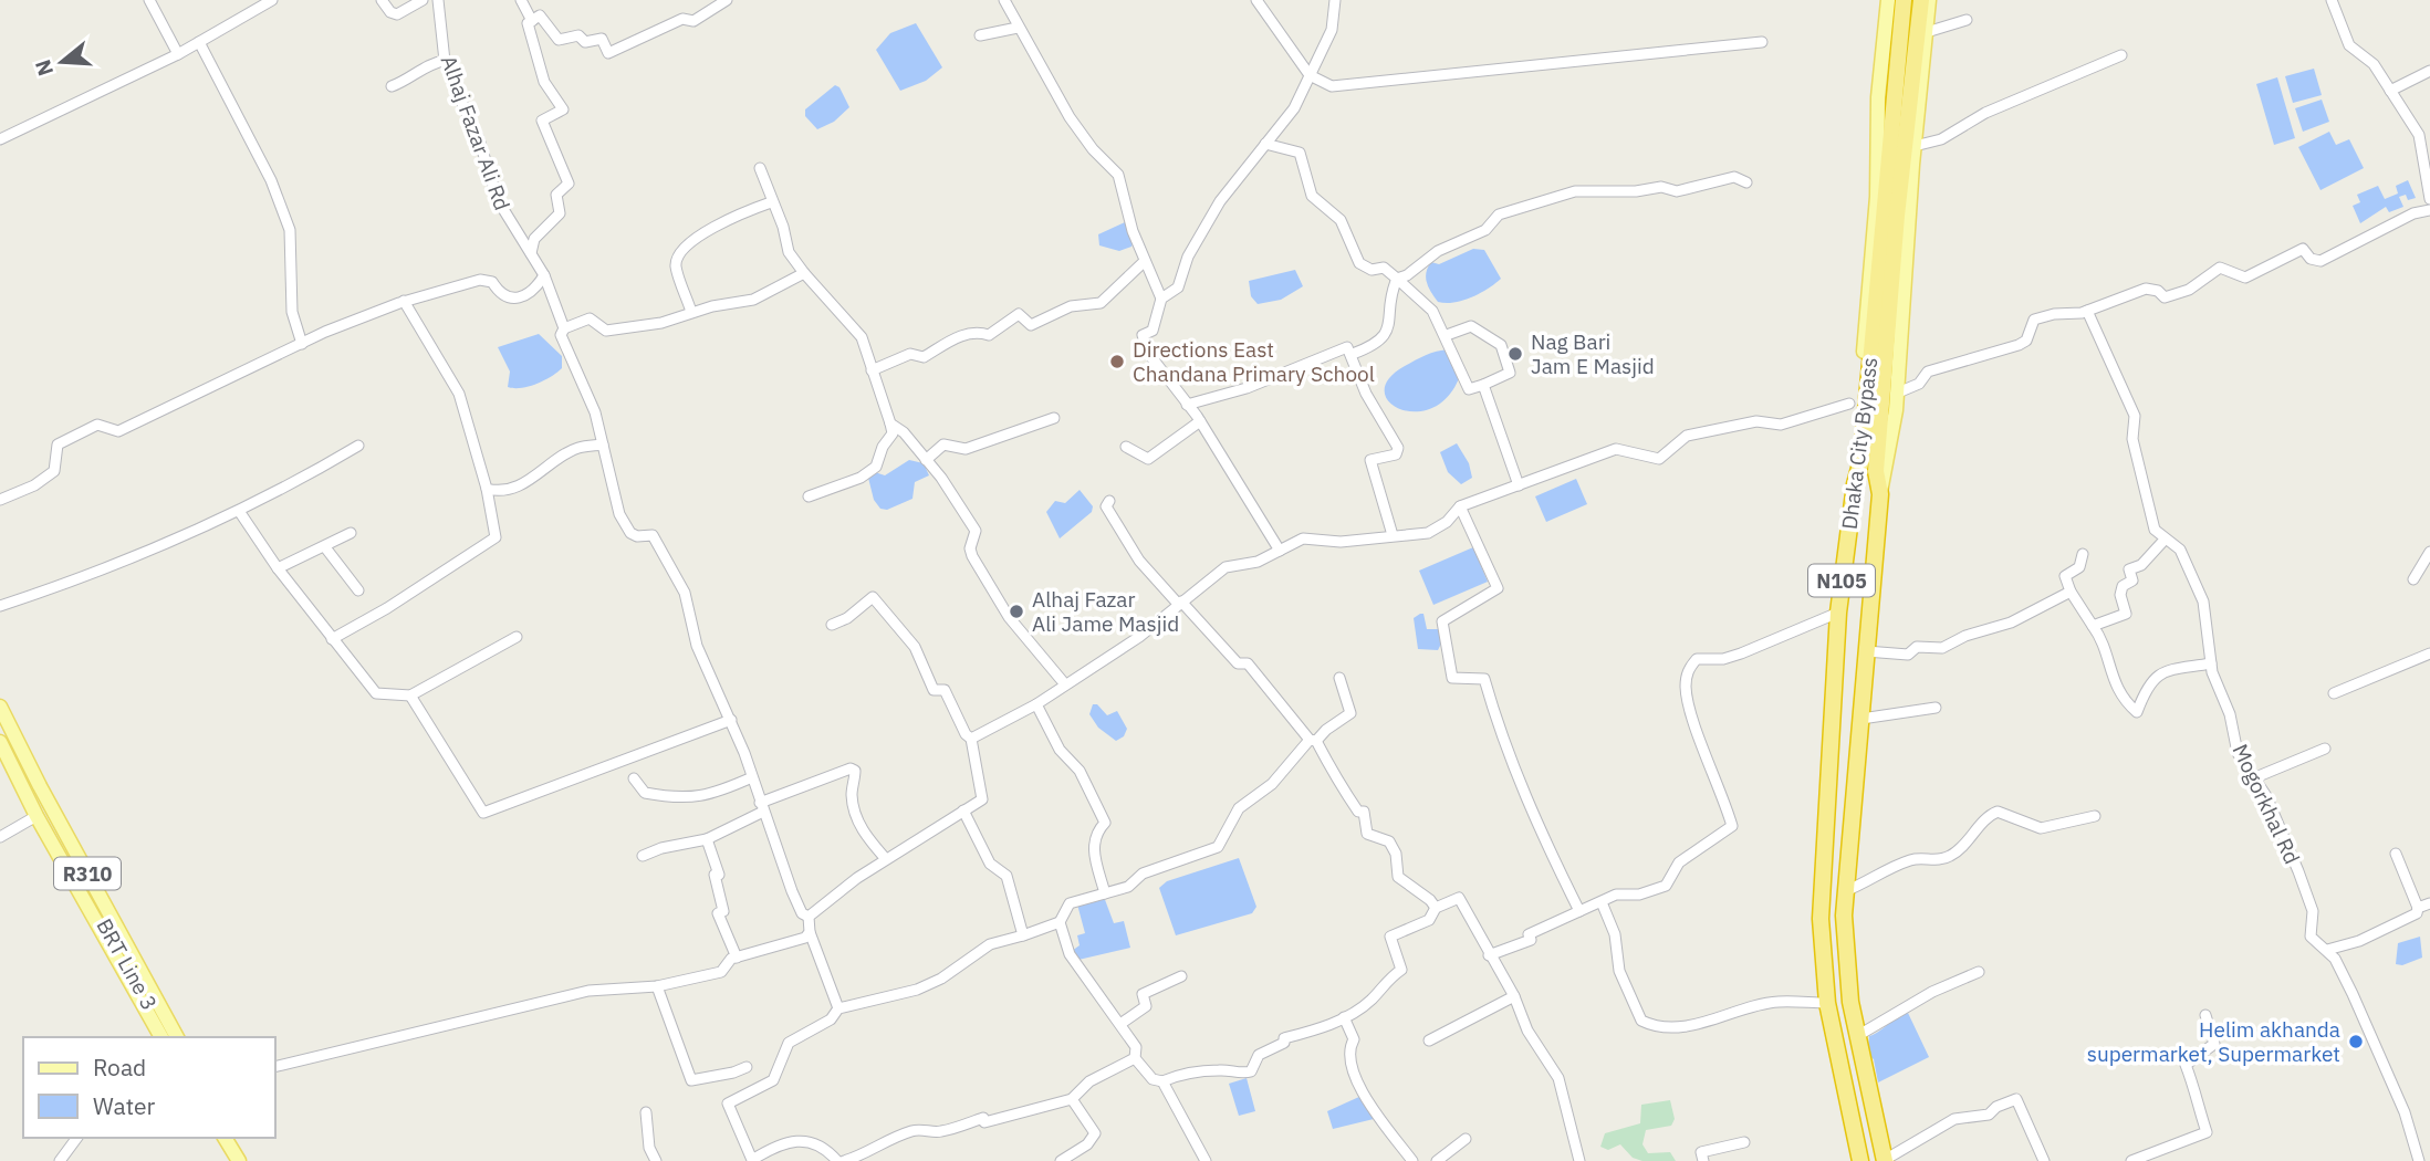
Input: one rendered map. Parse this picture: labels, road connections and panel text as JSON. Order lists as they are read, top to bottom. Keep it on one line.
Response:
{"streets":{"highway":["Dhaka City Bypass","N105"],"main road":["R310","BRT Line 3"],"street":["Alhaj Fazar Ali Rd","Mogorkhal Rd"]},"places":["Nag Bari Jam E Masjid","Directions East Chandana Primary School","Alhaj Fazar Ali Jame Masjid","Helim akhanda supermarket, Supermarket"],"legend":["Road","Water"],"north":"left"}
